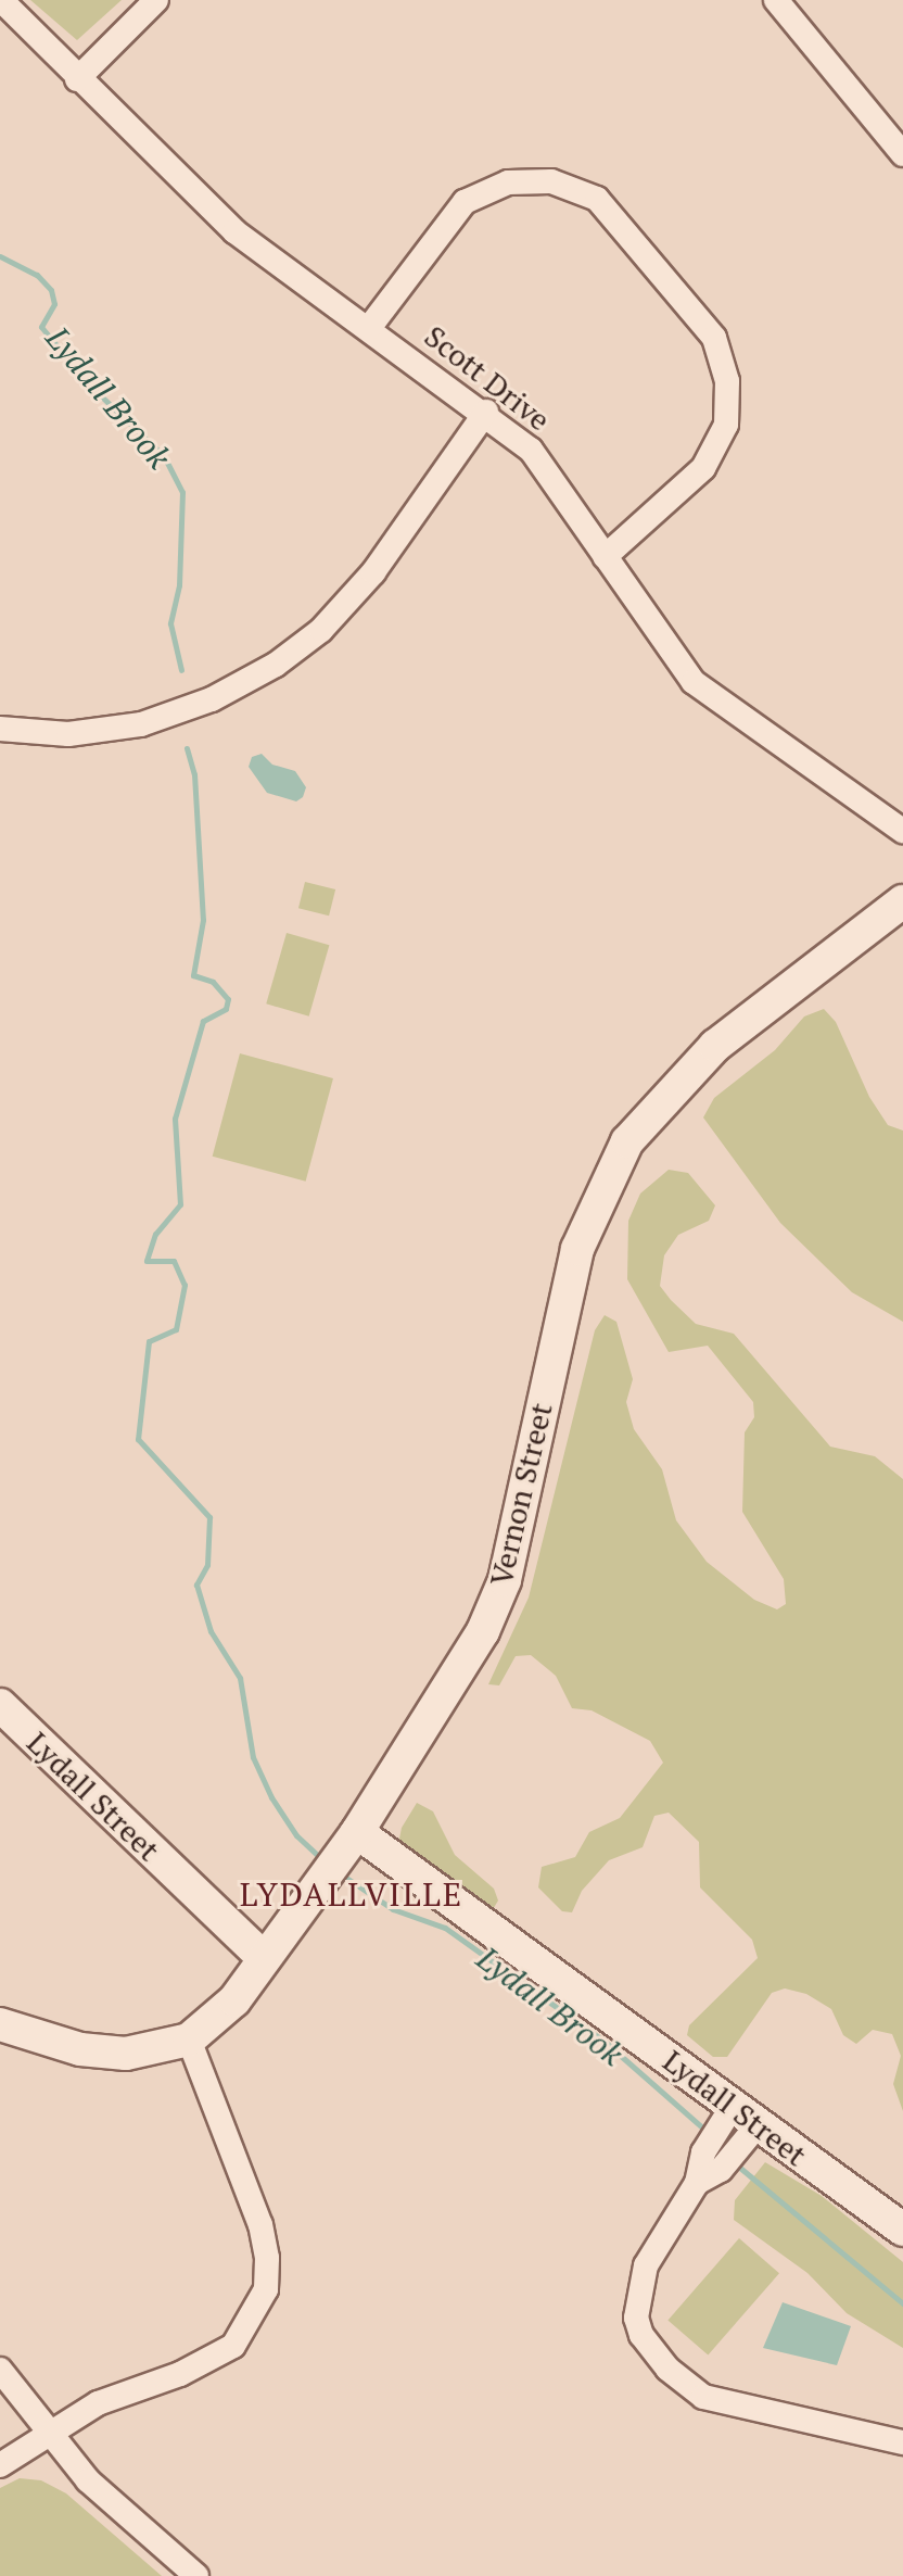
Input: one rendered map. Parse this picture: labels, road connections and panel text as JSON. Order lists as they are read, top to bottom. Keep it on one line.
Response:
{"streets":{"street":["Scott Drive","Vernon Street","Lydall Street"]},"crossings":[["Vernon Street","Lydall Street"]],"districts":["LYDALLVILLE"],"water":["Lydall Brook"]}
